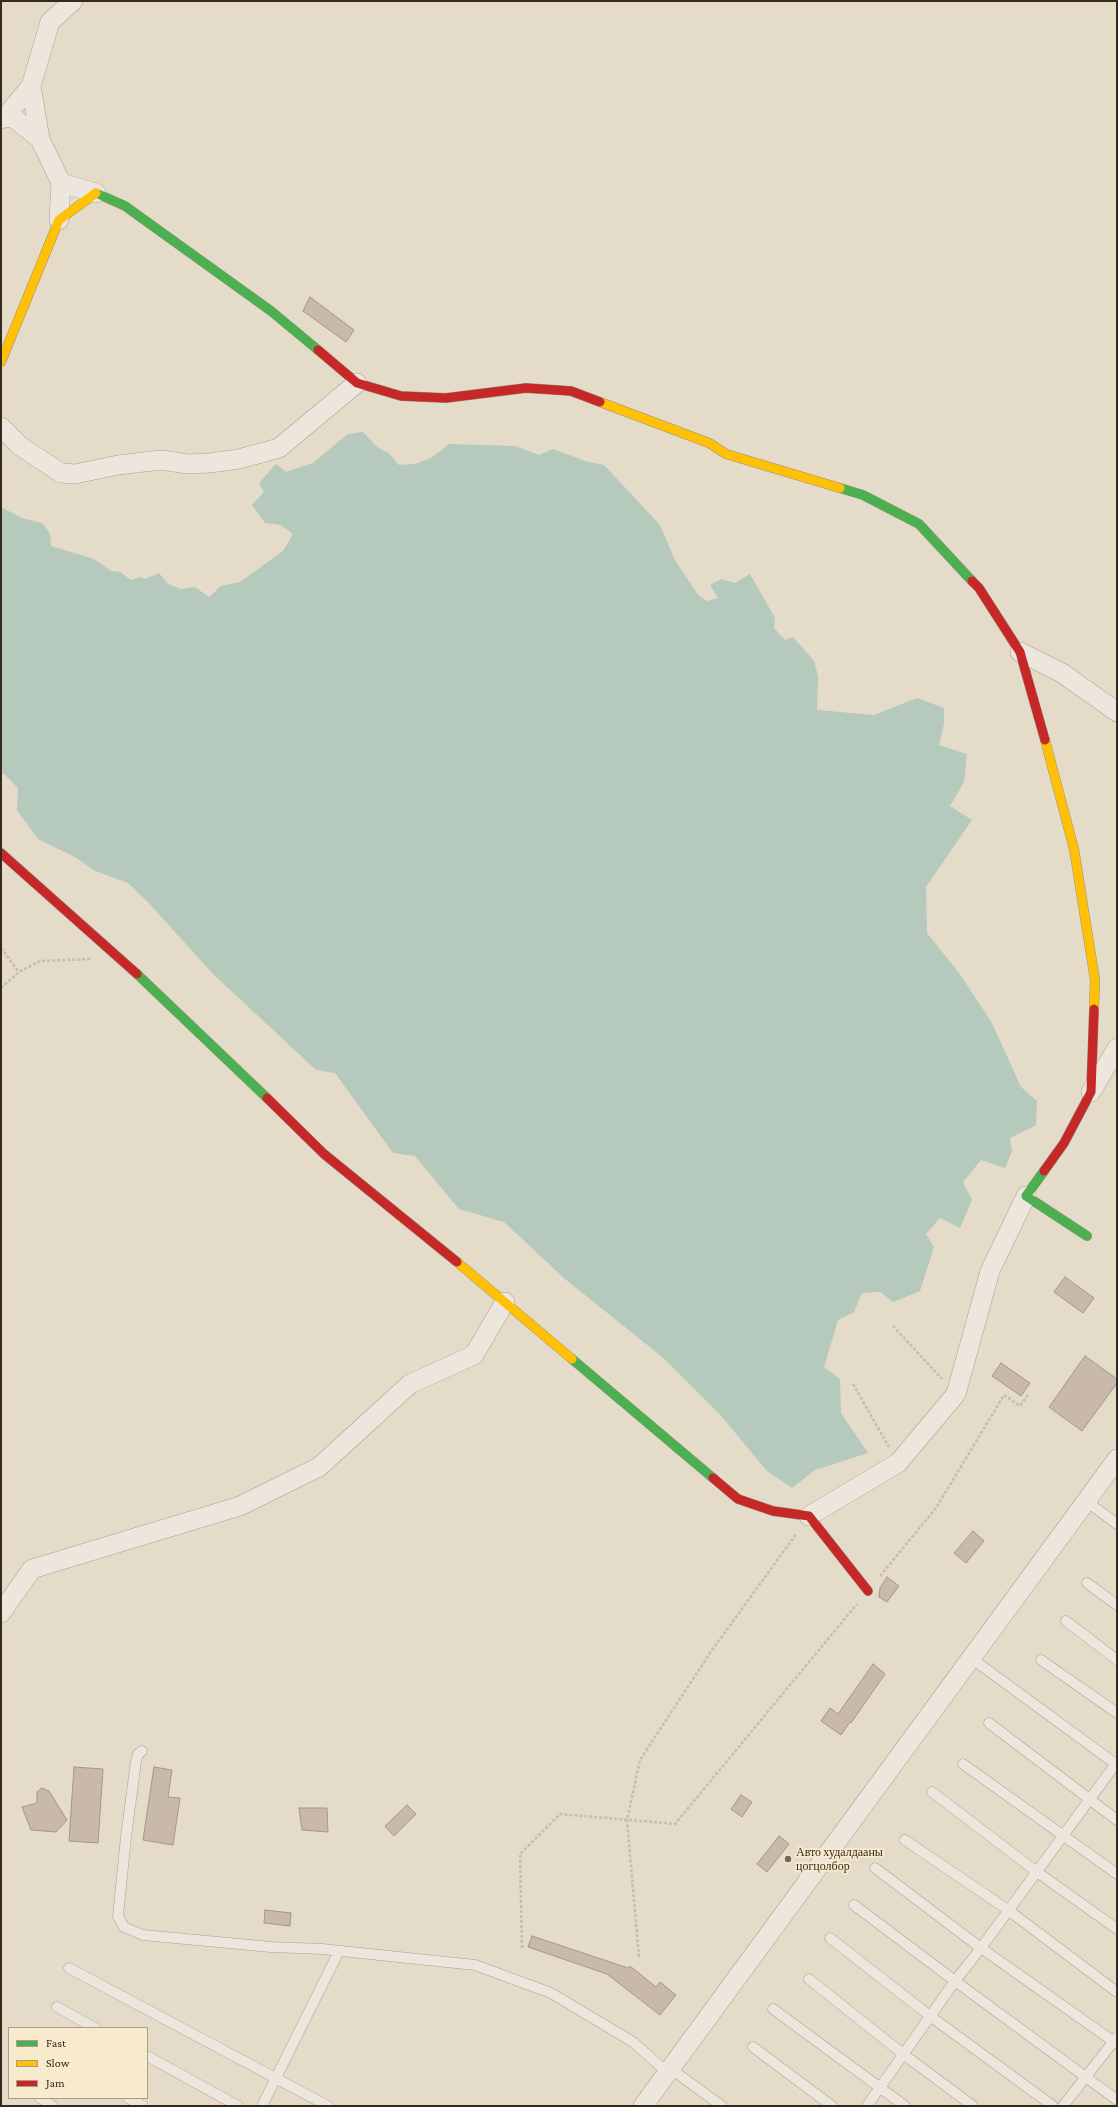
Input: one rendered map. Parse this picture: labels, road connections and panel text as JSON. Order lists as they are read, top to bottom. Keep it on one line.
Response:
{"places":["Авто худалдааны цогцолбор"],"legend":["Fast","Slow","Jam"]}
